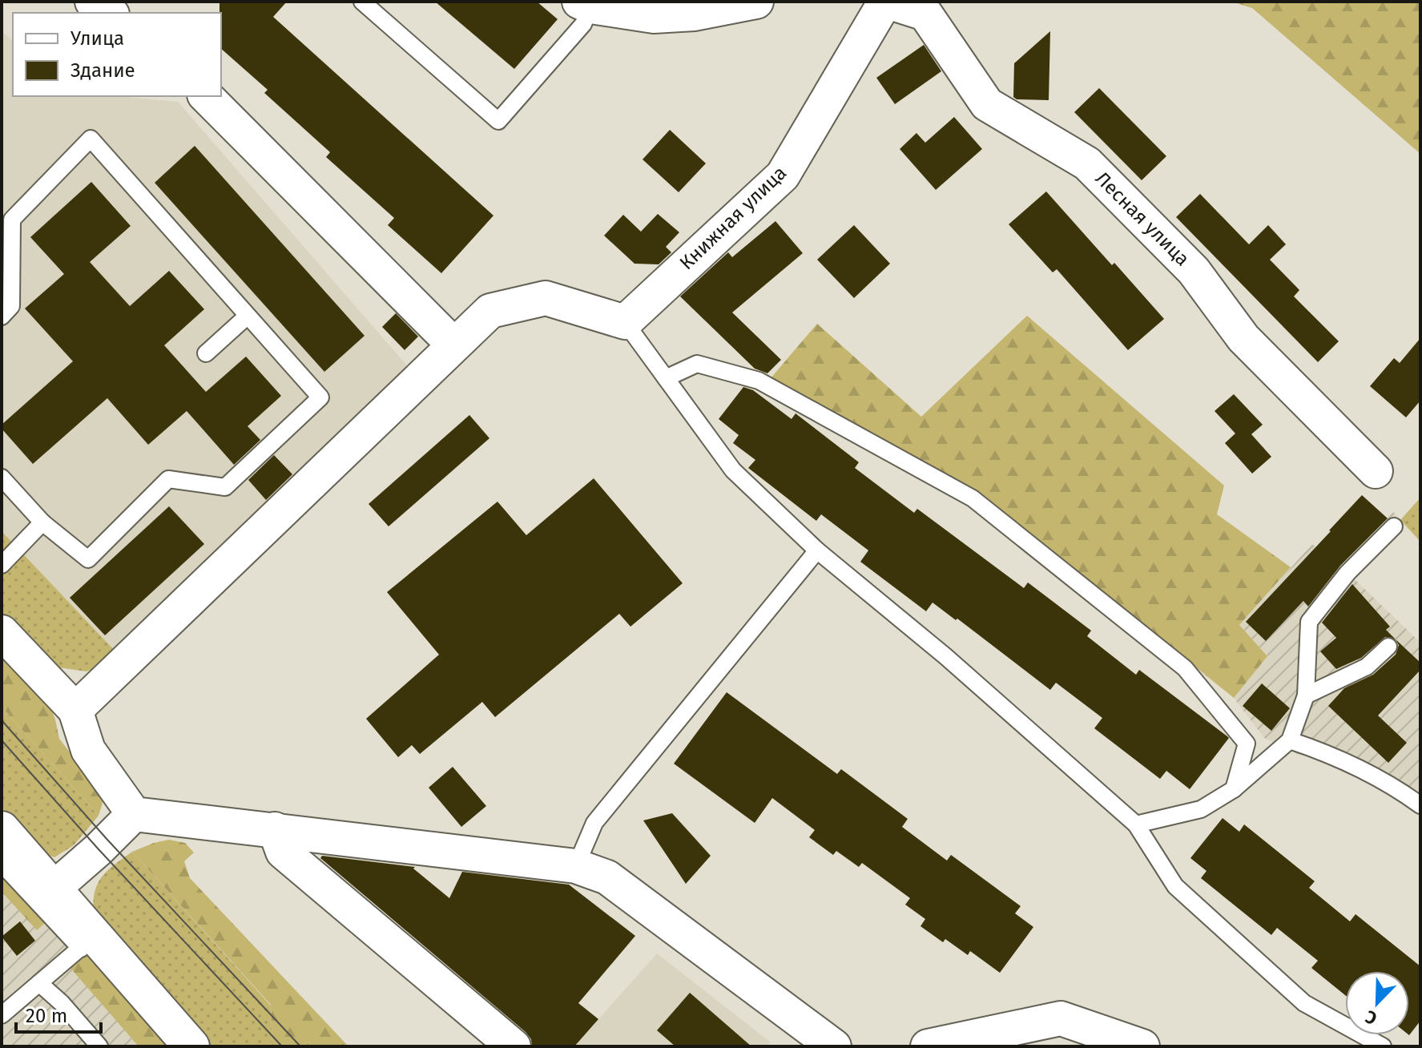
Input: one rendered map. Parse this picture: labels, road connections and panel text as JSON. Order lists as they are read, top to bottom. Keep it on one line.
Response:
{"streets":{"street":["Книжная улица","Лесная улица"]},"crossings":[["Книжная улица","Лесная улица"]],"legend":["Улица","Здание"],"scale_bar":"20 m","north":"bottom left"}
